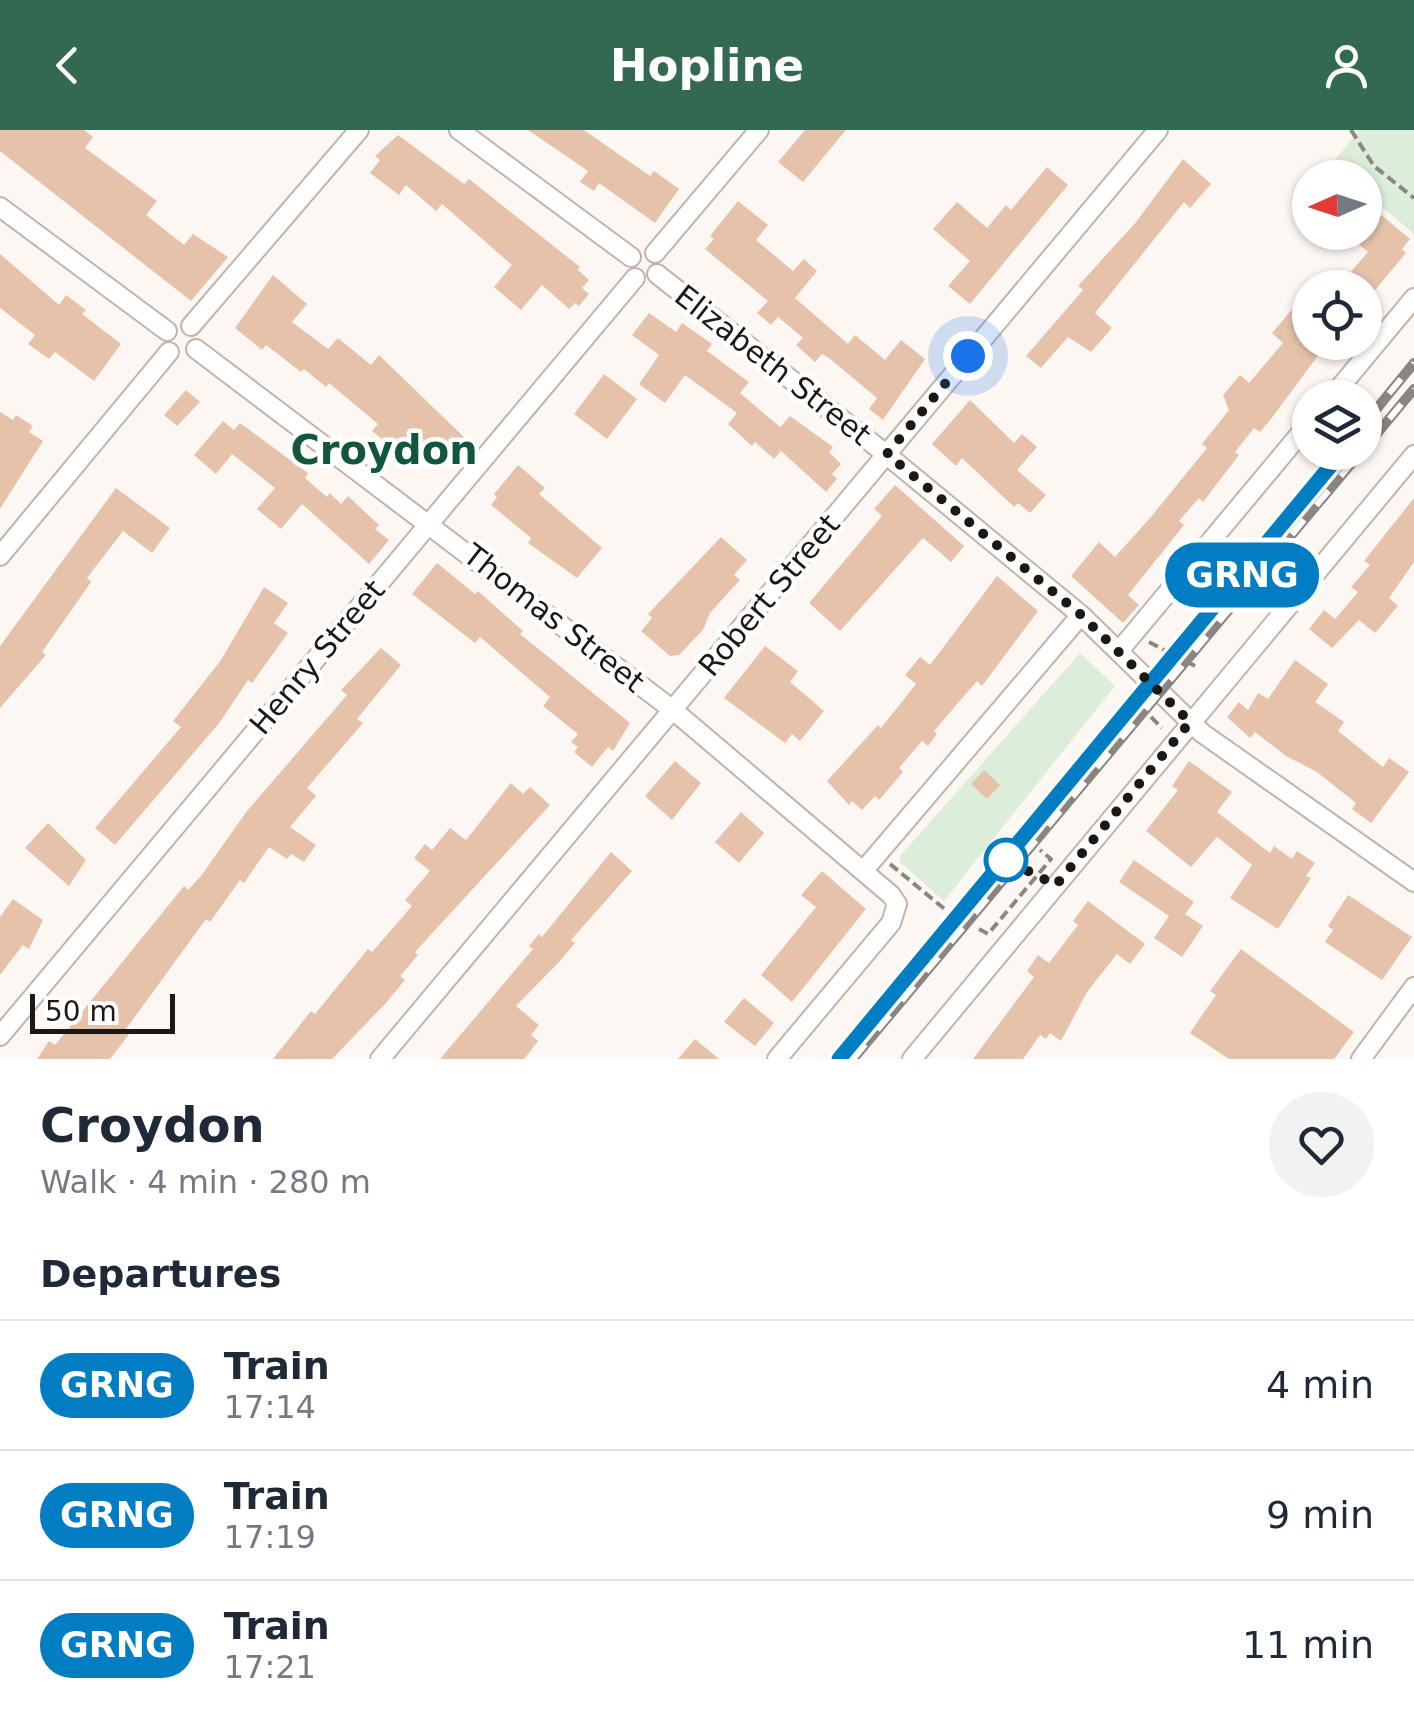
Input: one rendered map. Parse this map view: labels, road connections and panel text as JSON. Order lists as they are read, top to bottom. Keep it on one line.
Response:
{"streets":{"street":["Elizabeth Street","Robert Street","Thomas Street","Henry Street"]},"crossings":[["Elizabeth Street","Robert Street"],["Elizabeth Street","Henry Street"],["Robert Street","Thomas Street"],["Thomas Street","Henry Street"]],"districts":["Croydon"],"scale_bar":"50 m","north":"left","page":{"header":"Hopline","on_map":"GRNG","scale":"50 m","heading":[["Croydon","Walk · 4 min · 280 m"],"Departures"],"list":[{"mark":"GRNG","name":"Train","note":"17:14","value":"4 min"},{"mark":"GRNG","name":"Train","note":"17:19","value":"9 min"},{"mark":"GRNG","name":"Train","note":"17:21","value":"11 min"}]}}
